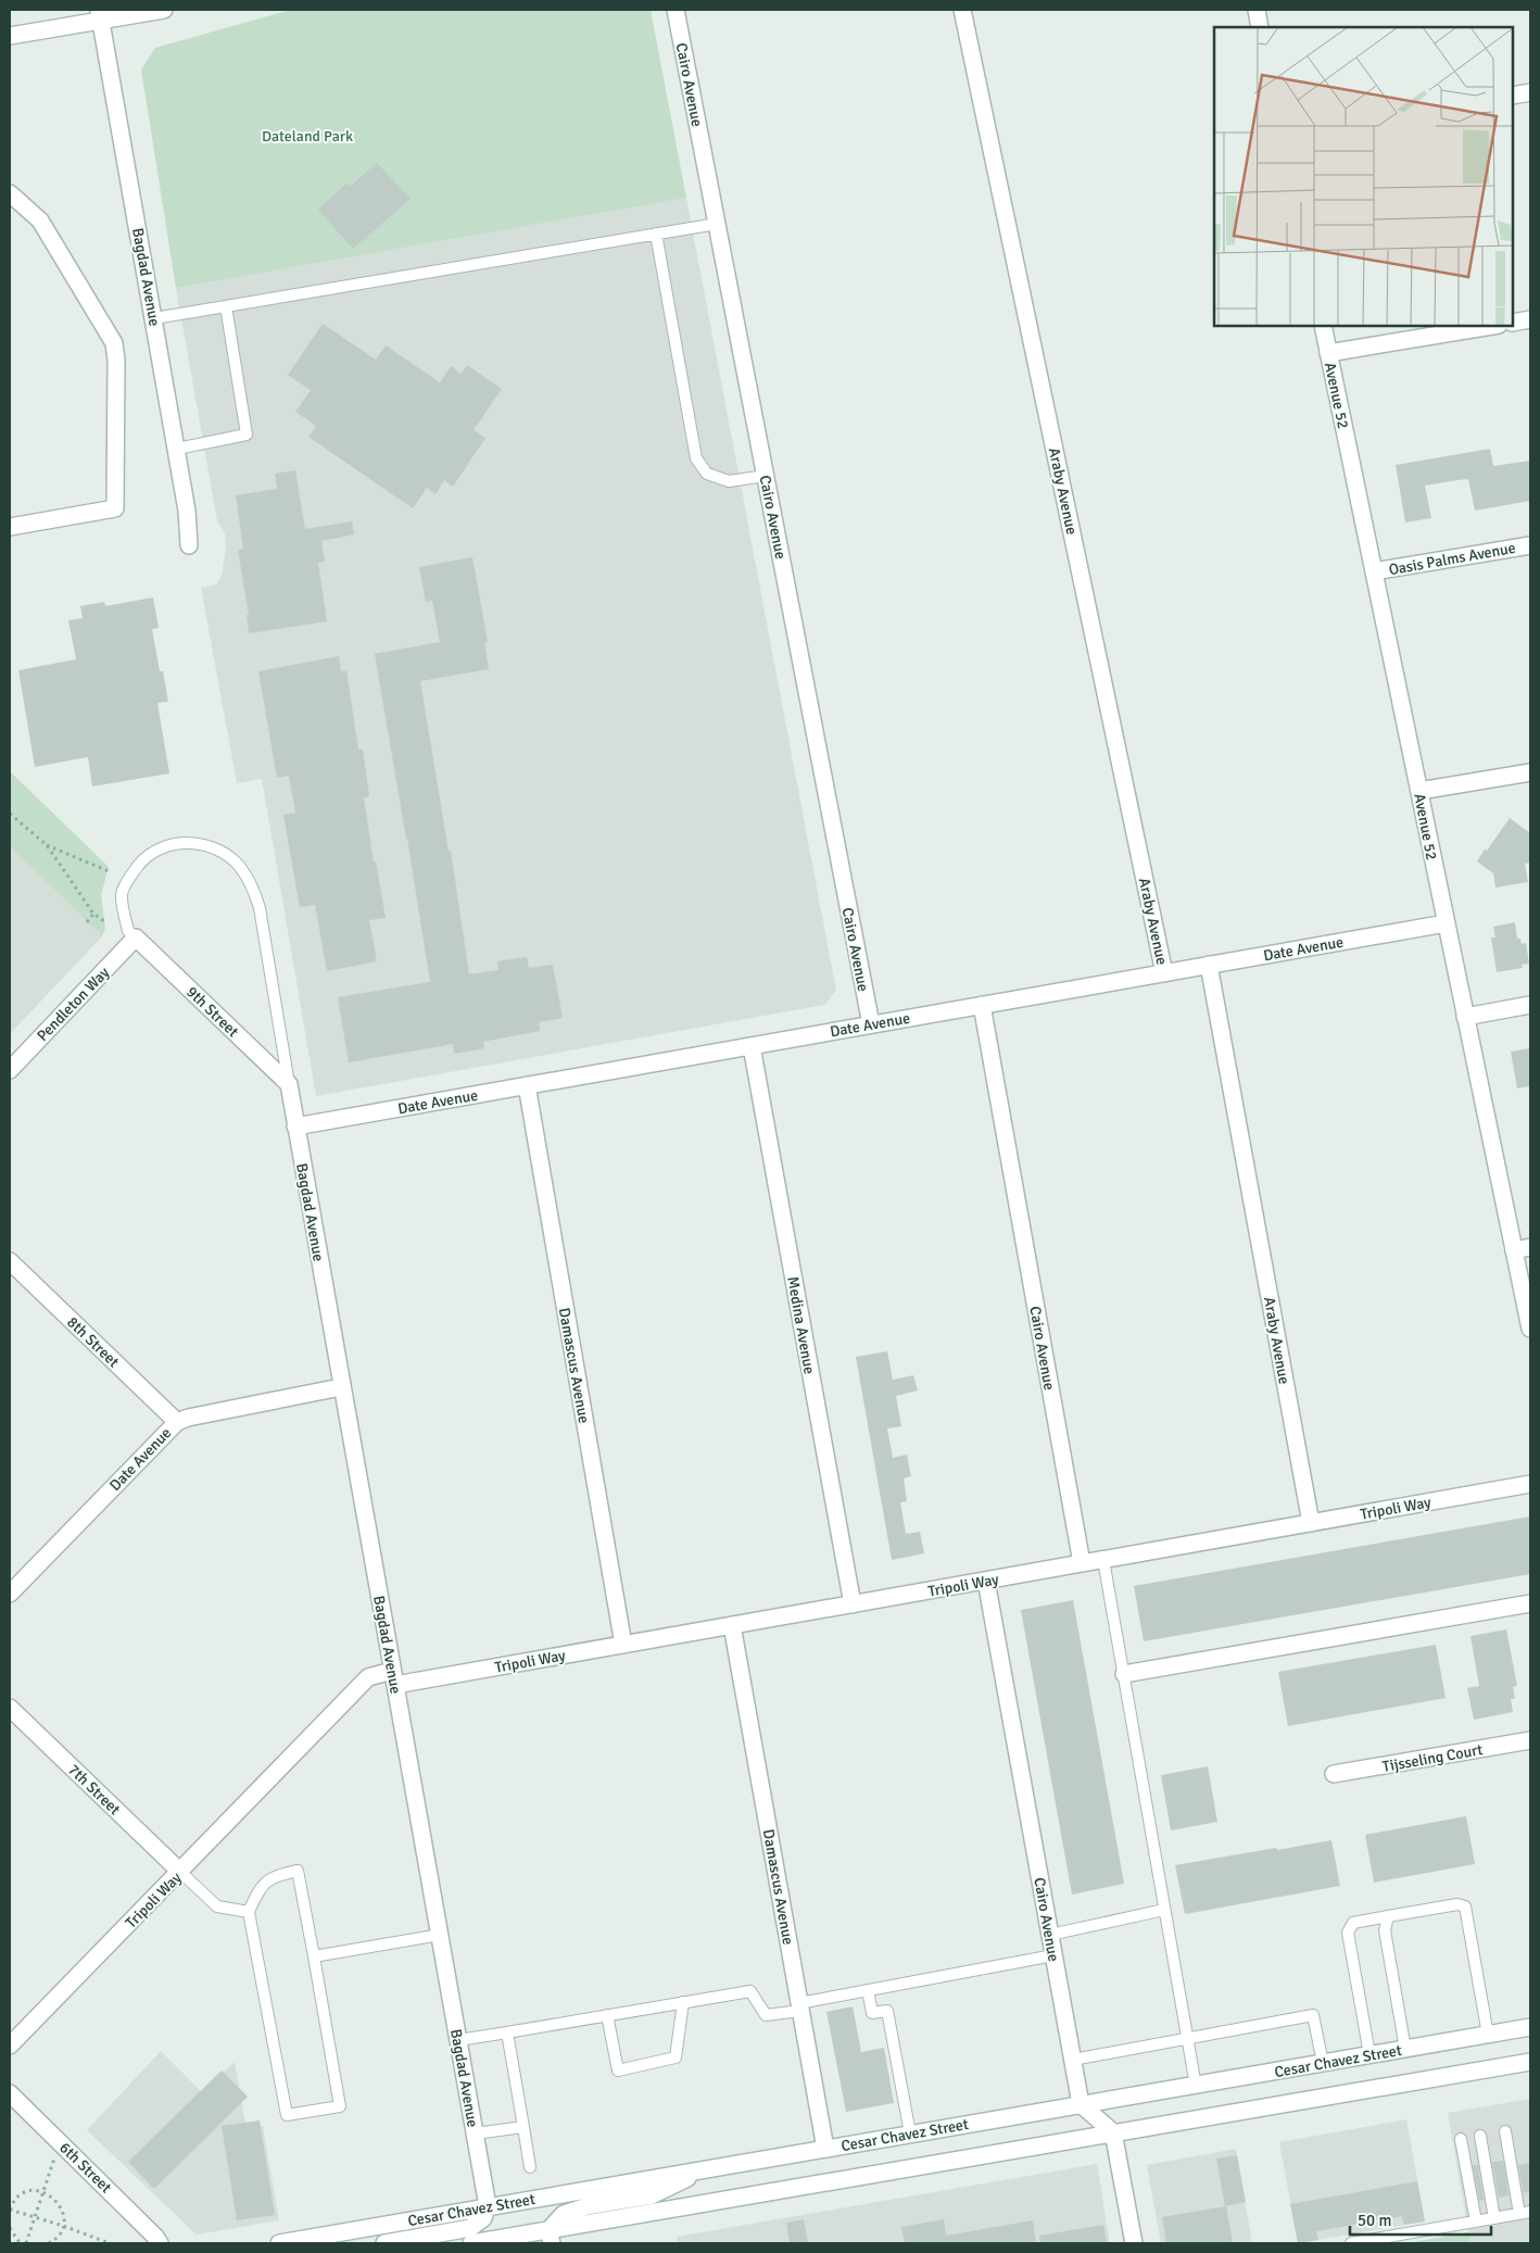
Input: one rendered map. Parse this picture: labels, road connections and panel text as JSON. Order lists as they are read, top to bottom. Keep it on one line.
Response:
{"streets":{"street":["Cairo Avenue","Bagdad Avenue","Avenue 52","Araby Avenue","Oasis Palms Avenue","Date Avenue","Pendleton Way","9th Street","Medina Avenue","8th Street","Damascus Avenue","Tripoli Way","Tijsseling Court","7th Street","Cesar Chavez Street","6th Street"]},"crossings":[["Cairo Avenue","Date Avenue"],["Cairo Avenue","Tripoli Way"],["Cairo Avenue","Cesar Chavez Street"],["Bagdad Avenue","Date Avenue"],["Bagdad Avenue","9th Street"],["Bagdad Avenue","Tripoli Way"],["Bagdad Avenue","Cesar Chavez Street"],["Avenue 52","Oasis Palms Avenue"],["Avenue 52","Date Avenue"],["Araby Avenue","Date Avenue"],["Araby Avenue","Tripoli Way"],["Date Avenue","Medina Avenue"],["Date Avenue","8th Street"],["Date Avenue","Damascus Avenue"],["Pendleton Way","9th Street"],["Medina Avenue","Tripoli Way"],["Damascus Avenue","Tripoli Way"],["Damascus Avenue","Cesar Chavez Street"],["Tripoli Way","7th Street"]],"parks":["Dateland Park"],"scale_bar":"50 m"}
